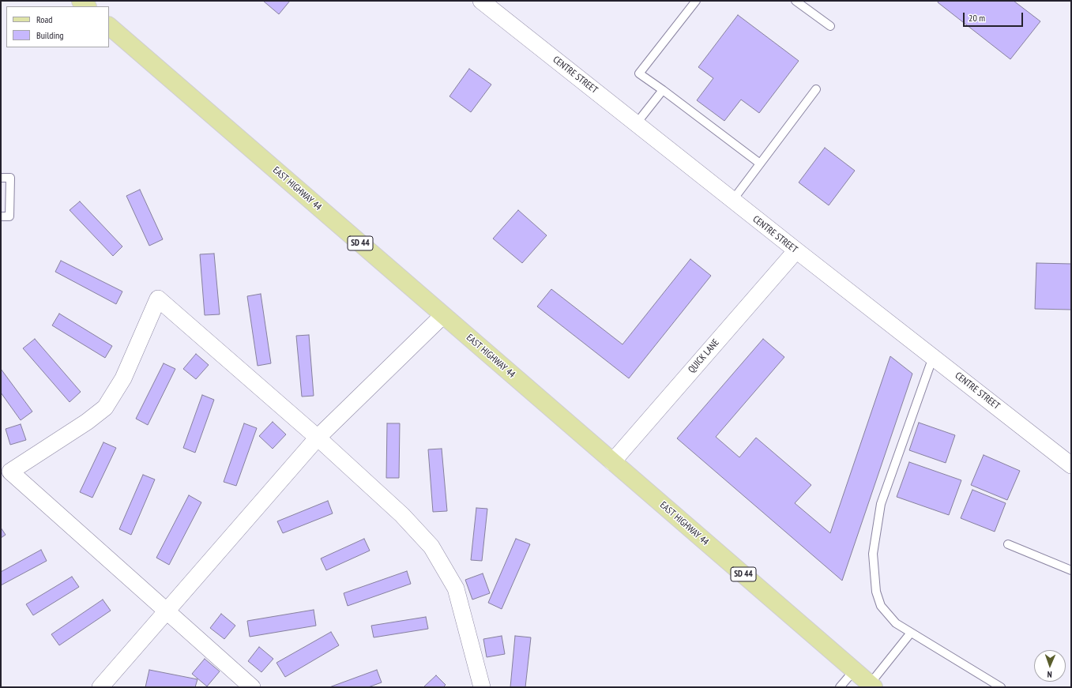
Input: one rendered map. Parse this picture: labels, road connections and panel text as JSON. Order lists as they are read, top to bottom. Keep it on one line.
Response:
{"streets":{"main road":["EAST HIGHWAY 44","SD 44"],"street":["CENTRE STREET","QUICK LANE"]},"crossings":[["CENTRE STREET","QUICK LANE"],["EAST HIGHWAY 44","QUICK LANE"]],"legend":["Road","Building"],"scale_bar":"20 m","north":"bottom"}
